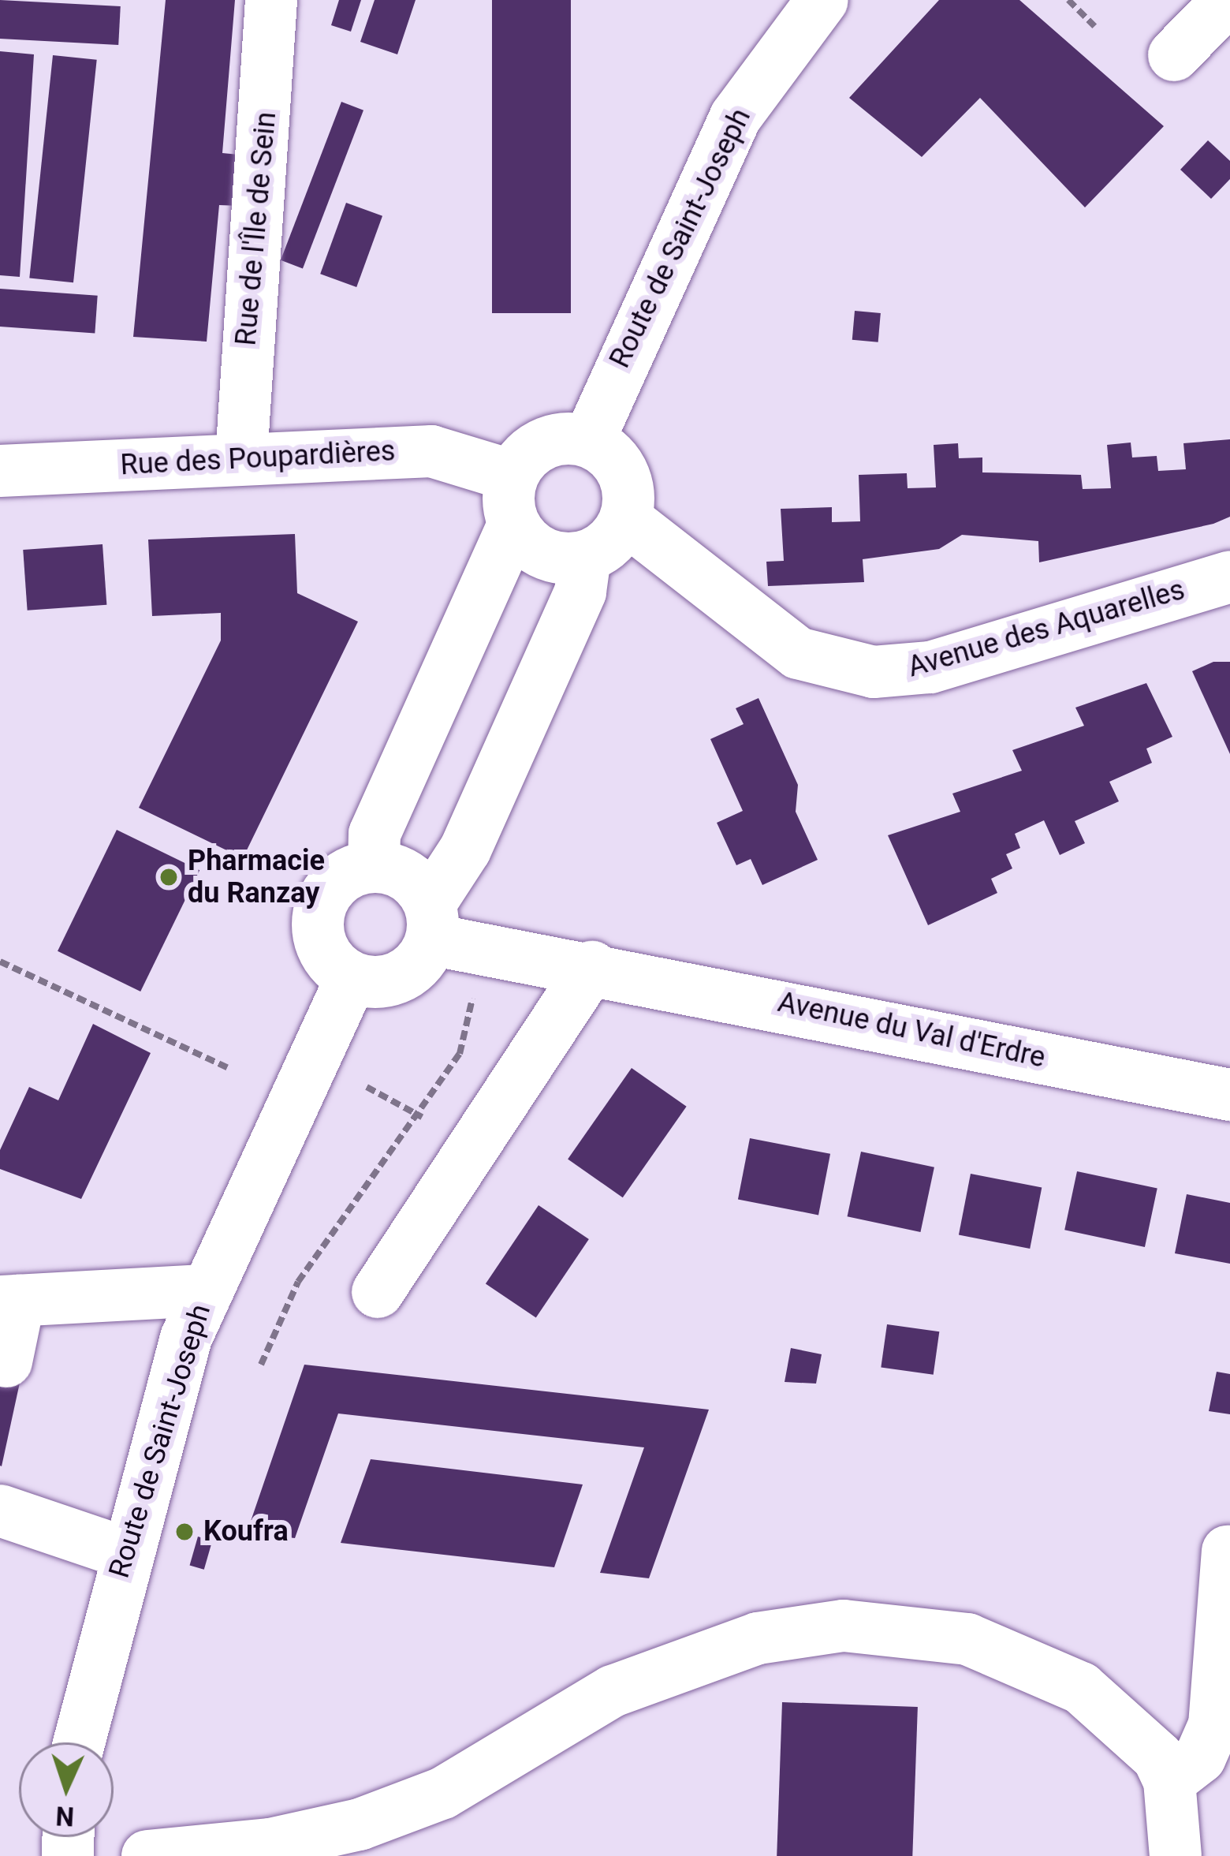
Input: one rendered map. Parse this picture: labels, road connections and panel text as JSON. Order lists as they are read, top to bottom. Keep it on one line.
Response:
{"streets":{"street":["Rue de l'Île de Sein","Route de Saint-Joseph","Rue des Poupardières","Avenue des Aquarelles","Avenue du Val d'Erdre"]},"crossings":[["Rue de l'Île de Sein","Rue des Poupardières"],["Route de Saint-Joseph","Rue des Poupardières"],["Route de Saint-Joseph","Avenue des Aquarelles"],["Route de Saint-Joseph","Avenue du Val d'Erdre"],["Rue des Poupardières","Avenue des Aquarelles"]],"places":["Pharmacie du Ranzay","Koufra"],"north":"bottom"}
